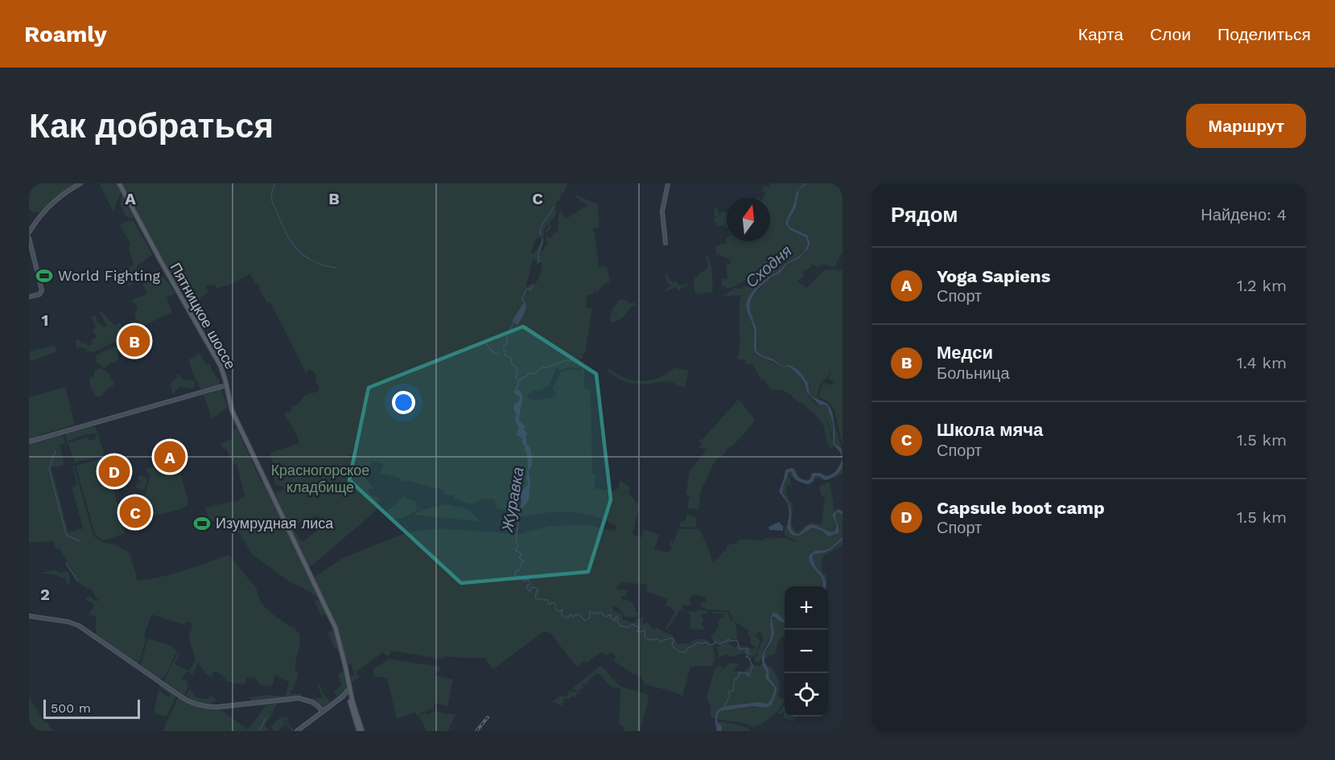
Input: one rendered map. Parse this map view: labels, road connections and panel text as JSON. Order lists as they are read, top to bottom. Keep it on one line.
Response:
{"streets":{"main road":["Пятницкое шоссе"]},"water":["Сходня","Журавка"],"parks":["Красногорское кладбище"],"places":{"sports":["World Fighting","Изумрудная лиса"]},"scale_bar":"500 m","north":"top","page":{"header":"Roamly","nav":["Карта","Слои","Поделиться"],"buttons":"Маршрут","title":"Как добраться","heading":["Рядом","Найдено: 4"],"list":[{"mark":"A","name":"Yoga Sapiens","note":"Спорт","value":"1.2 km"},{"mark":"B","name":"Медси","note":"Больница","value":"1.4 km"},{"mark":"C","name":"Школа мяча","note":"Спорт","value":"1.5 km"},{"mark":"D","name":"Capsule boot camp","note":"Спорт","value":"1.5 km"}],"pins":["B","A","D","C"],"map_buttons":["+","−"],"scale":"500 m"},"grid":{"columns":["A","B","C"],"rows":["1","2"]}}
